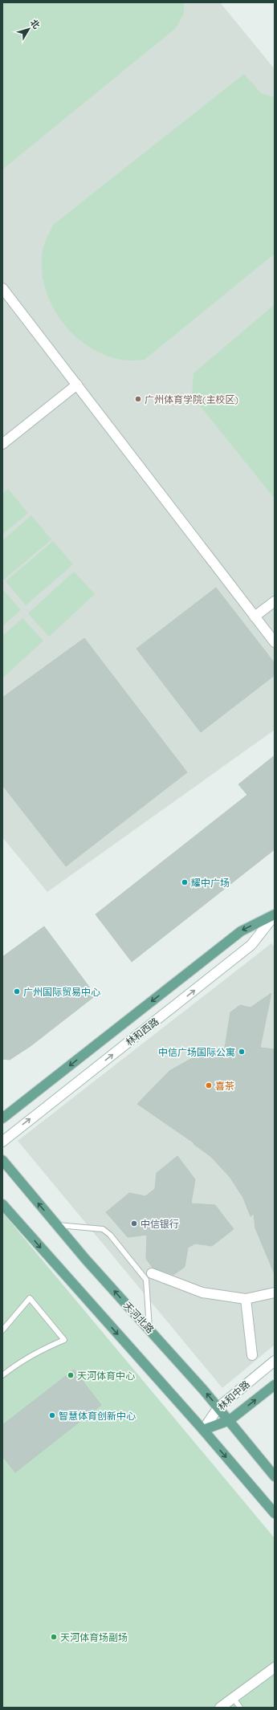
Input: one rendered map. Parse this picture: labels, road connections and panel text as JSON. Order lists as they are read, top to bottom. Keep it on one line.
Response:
{"streets":{"main road":["林和西路","天河北路","林和中路"]},"crossings":[["天河北路","林和中路"]],"places":["广州体育学院(主校区)","耀中广场","广州国际贸易中心","中信广场国际公寓","喜茶","中信银行","天河体育中心","智慧体育创新中心","天河体育场副场"],"north":"top right"}
